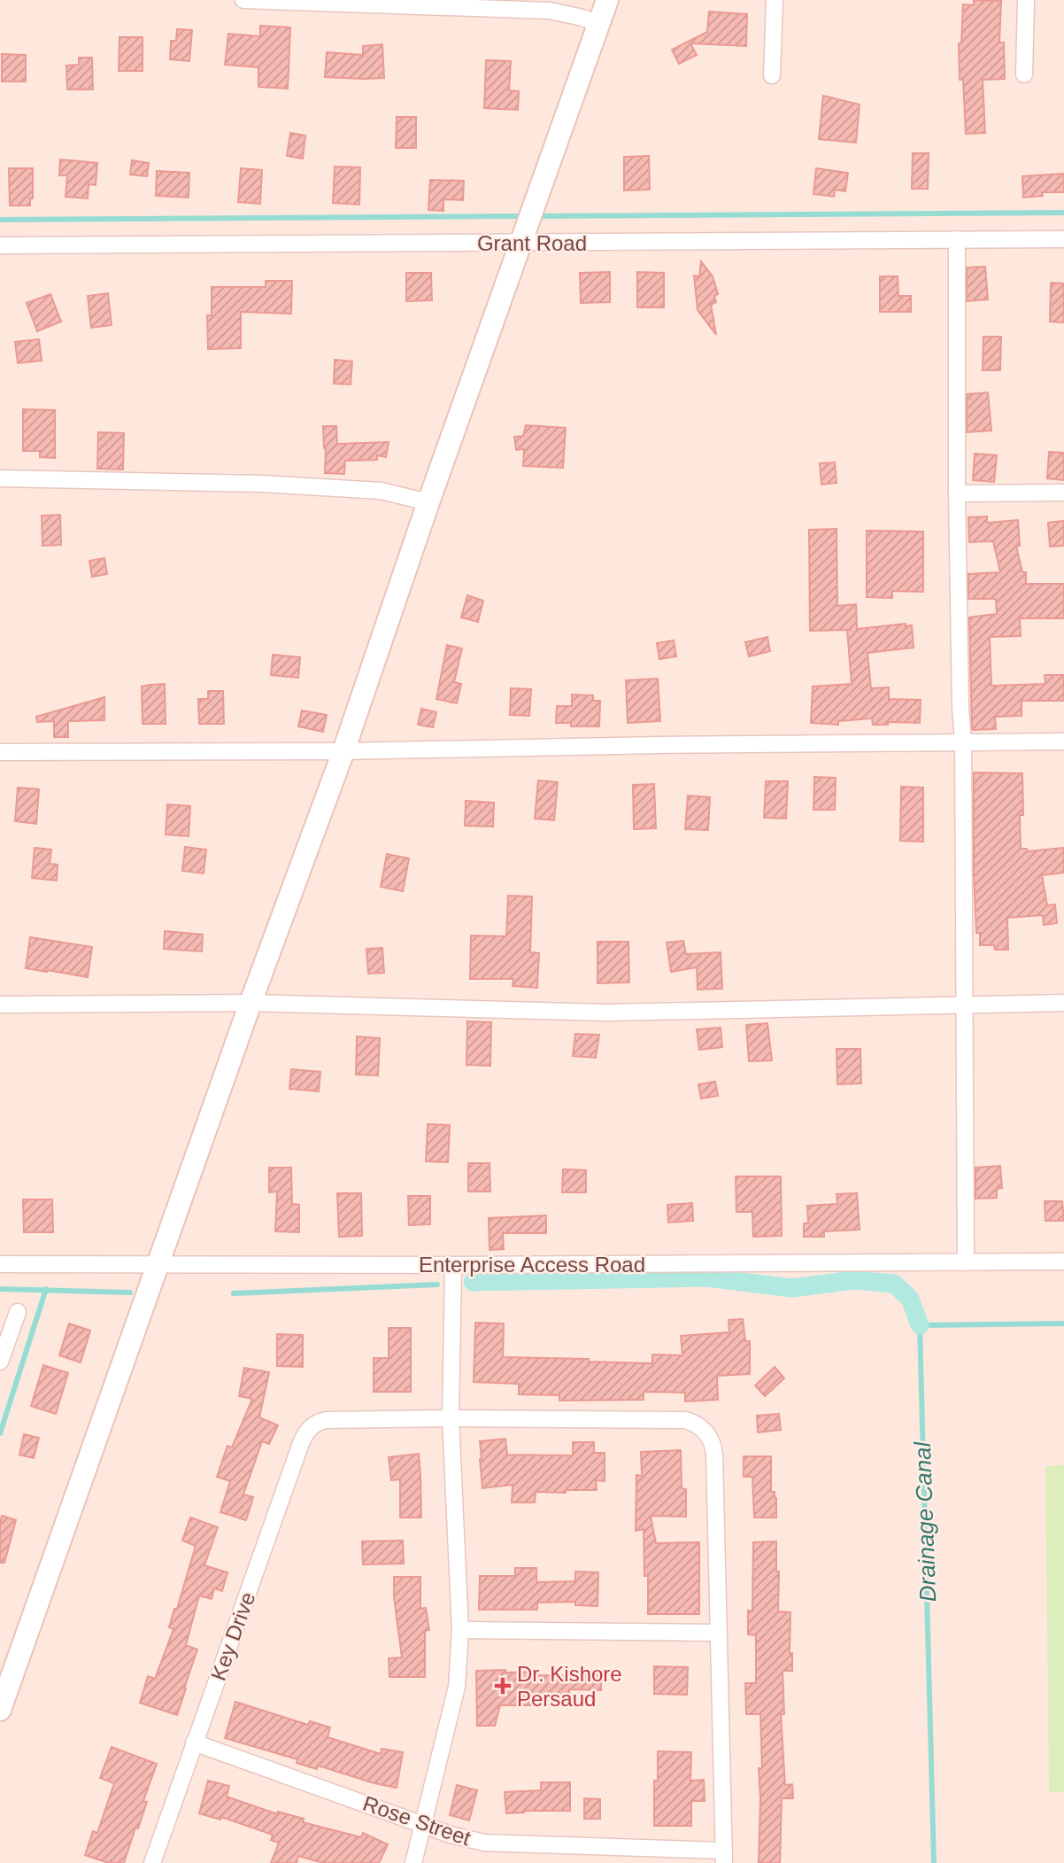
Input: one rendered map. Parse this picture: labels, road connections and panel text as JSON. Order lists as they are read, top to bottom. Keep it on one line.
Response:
{"streets":{"street":["Grant Road","Enterprise Access Road","Key Drive","Rose Street"]},"crossings":[["Key Drive","Rose Street"]],"water":["Drainage Canal"],"places":{"health":["Dr. Kishore Persaud"]}}
